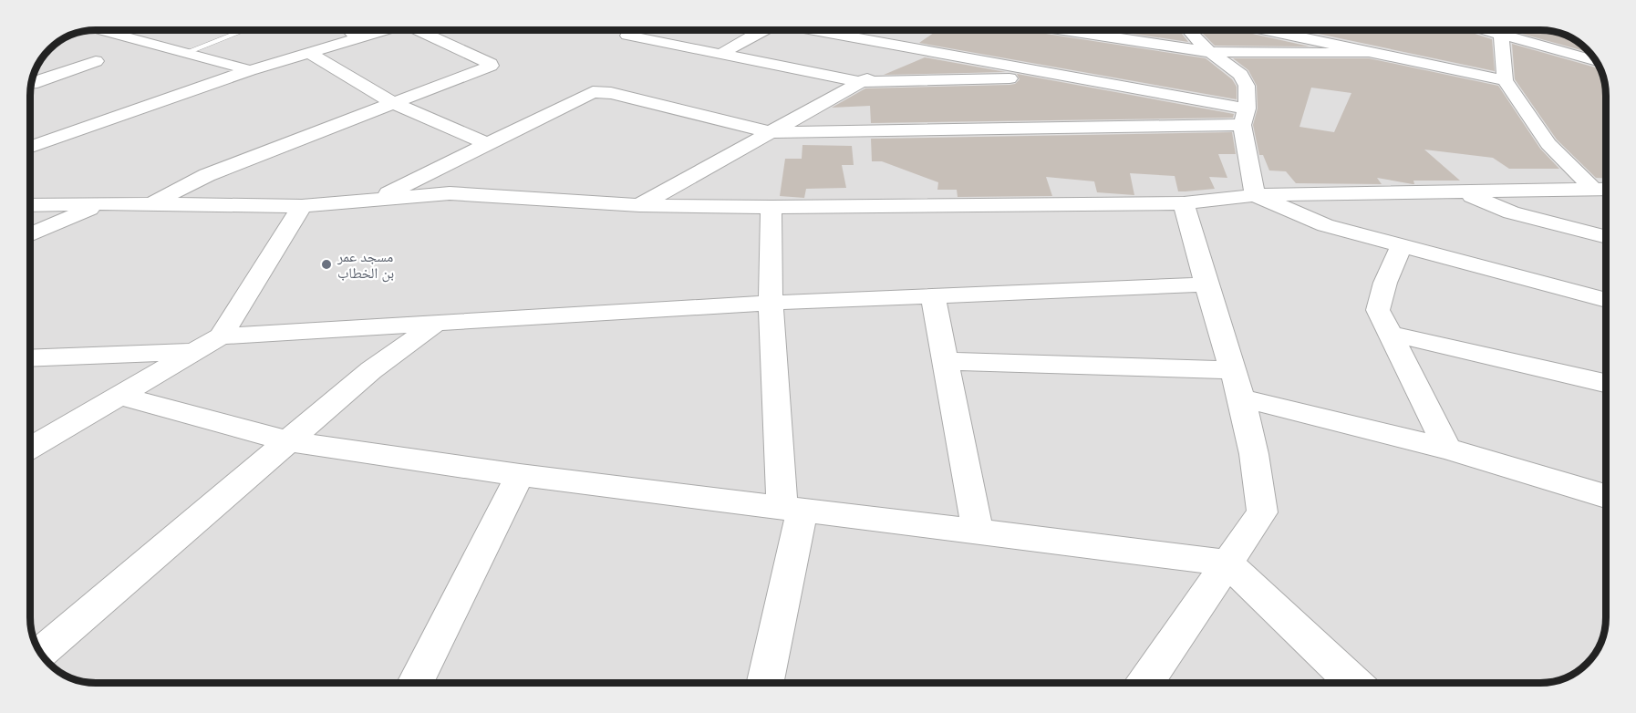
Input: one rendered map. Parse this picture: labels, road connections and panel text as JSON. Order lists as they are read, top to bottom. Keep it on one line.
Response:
{"places":["مسجد عمر بن الخطاب"]}
